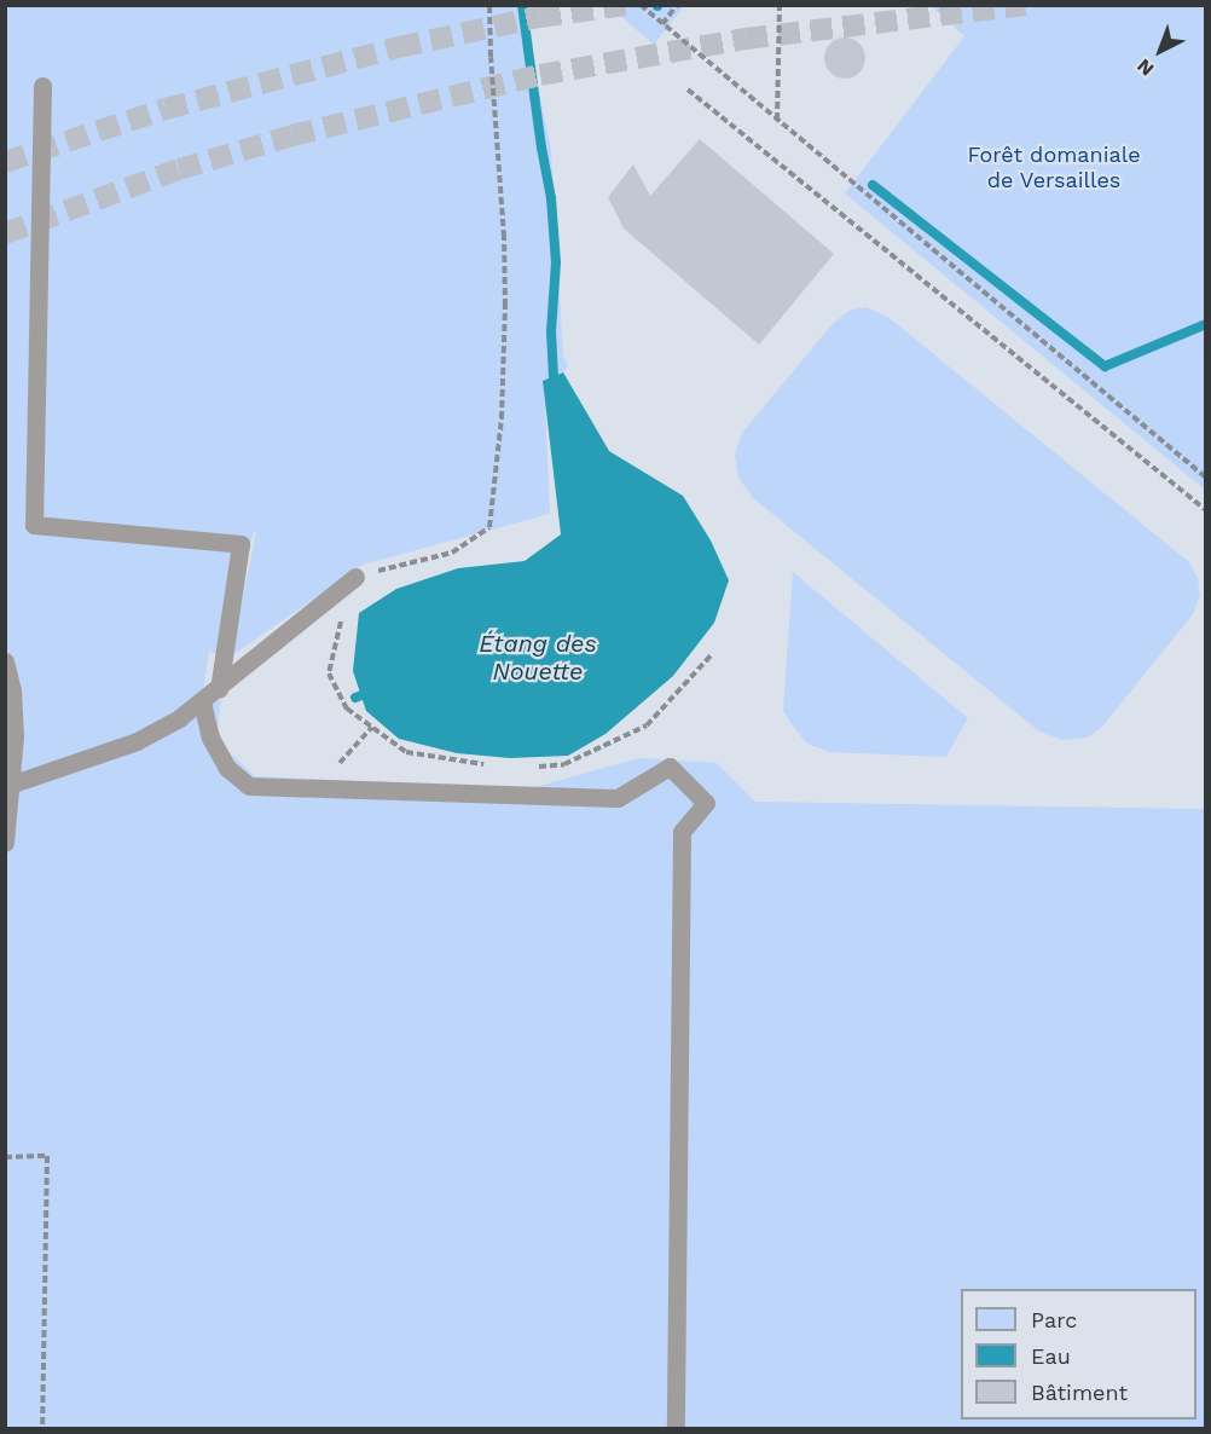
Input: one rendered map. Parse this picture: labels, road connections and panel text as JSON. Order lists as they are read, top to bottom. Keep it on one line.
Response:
{"water":["Étang des Nouette"],"parks":["Forêt domaniale de Versailles"],"legend":["Parc","Eau","Bâtiment"],"north":"bottom left"}
